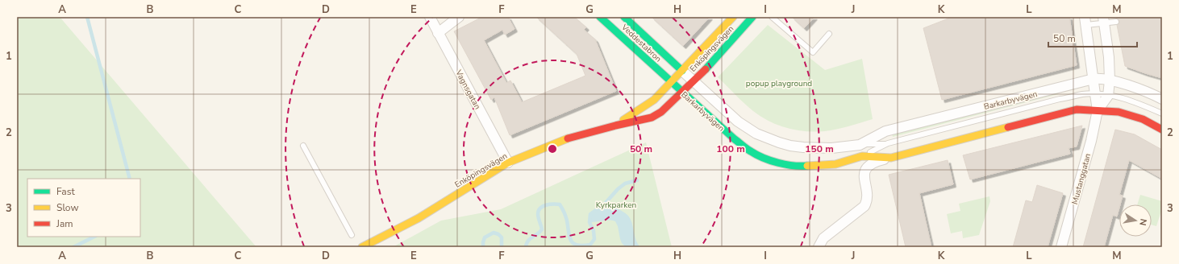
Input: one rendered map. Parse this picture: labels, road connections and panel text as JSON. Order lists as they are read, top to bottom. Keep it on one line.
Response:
{"streets":{"street":["Veddestabron","Enköpingsvägen","Vagnsgatan","Barkarbyvägen","Mustanggatan"]},"crossings":[["Veddestabron","Enköpingsvägen"],["Veddestabron","Barkarbyvägen"],["Enköpingsvägen","Vagnsgatan"],["Enköpingsvägen","Barkarbyvägen"],["Barkarbyvägen","Mustanggatan"]],"parks":["popup playground","Kyrkparken"],"legend":["Fast","Slow","Jam"],"scale_bar":"50 m","north":"right","grid":{"columns":["A","B","C","D","E","F","G","H","I","J","K","L","M"],"rows":["1","2","3"]},"rings":["50 m","100 m","150 m"]}
